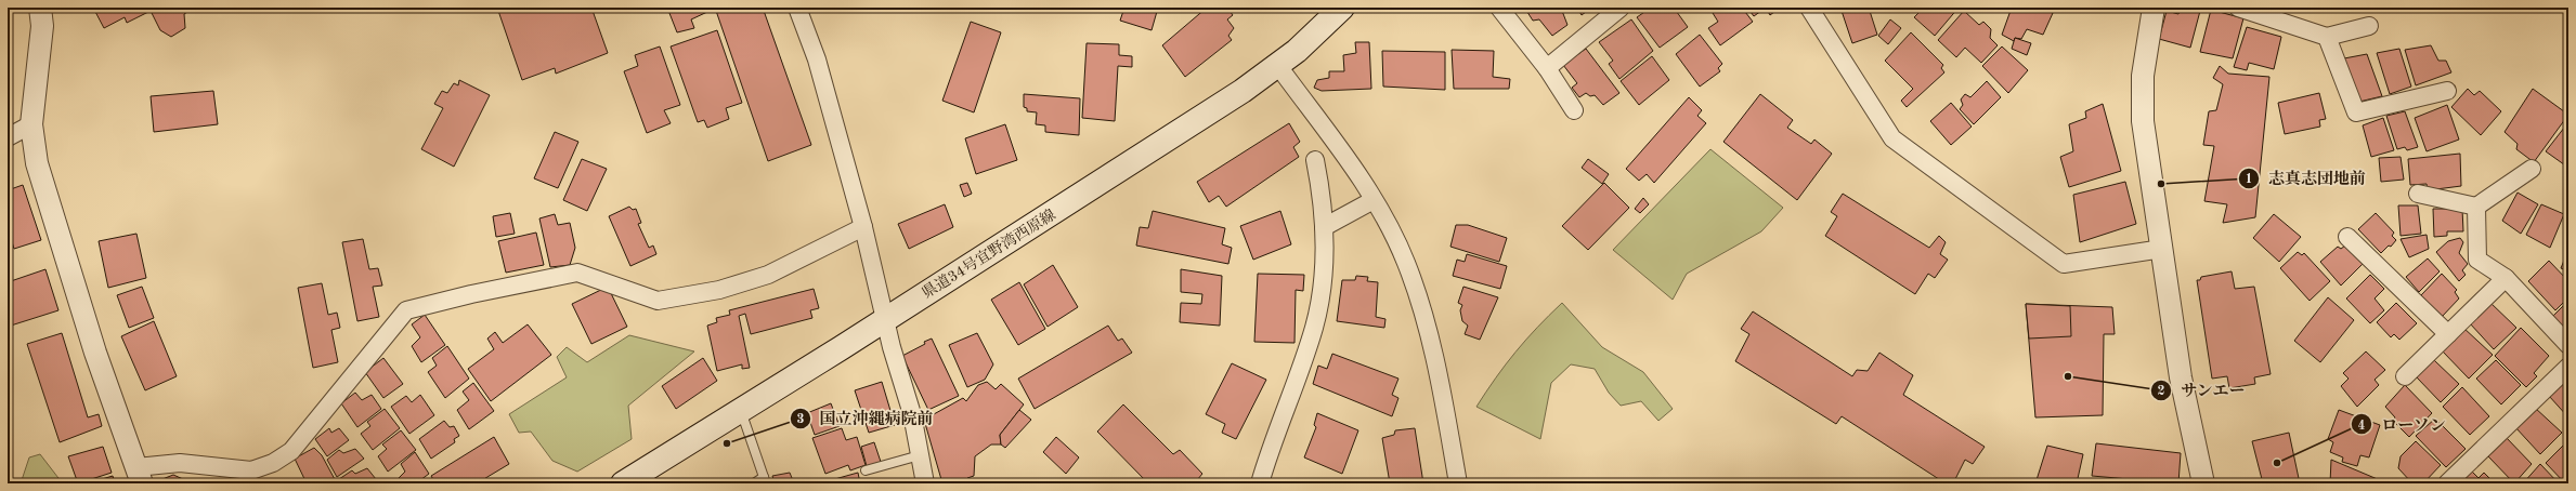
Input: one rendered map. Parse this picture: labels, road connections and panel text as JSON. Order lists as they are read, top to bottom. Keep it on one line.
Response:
{"streets":{"main road":["県道34号宜野湾西原線"]},"places":["志真志団地前","サンエー","国立沖縄病院前","ローソン"]}
